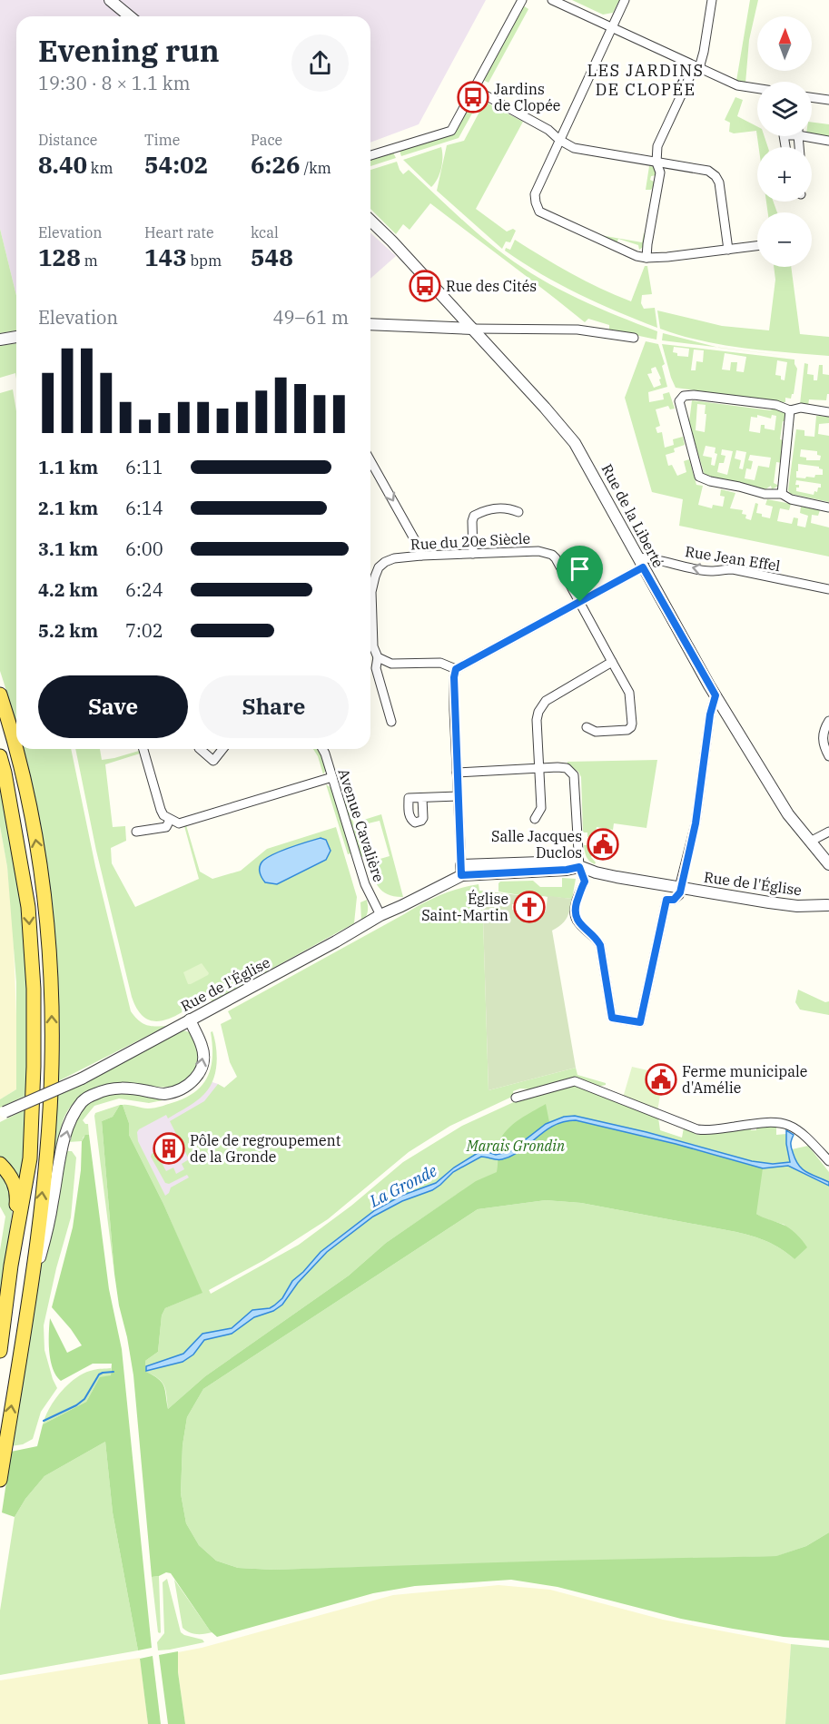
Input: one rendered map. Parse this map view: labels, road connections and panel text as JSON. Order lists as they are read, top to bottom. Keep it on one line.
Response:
{"streets":{"street":["Rue de la Liberté","Rue du 20e Siècle","Rue Jean Effel","Avenue Cavalière","Rue de l'Église"]},"crossings":[["Rue de la Liberté","Rue Jean Effel"],["Avenue Cavalière","Rue de l'Église"]],"one_way":["Rue Jean Effel"],"districts":["LES JARDINS DE CLOPÉE"],"water":["La Gronde"],"parks":["Marais Grondin"],"places":{"bus stop":["Jardins de Clopée","Rue des Cités"],"public building":["Salle Jacques Duclos","Ferme municipale d'Amélie"],"church":["Église Saint-Martin"],"building":["Pôle de regroupement de la Gronde"]},"north":"top","page":{"map_buttons":["+","−"],"heading":["Evening run","19:30 · 8 × 1.1 km"],"stats":[["Distance","8.40 km"],["Time","54:02"],["Pace","6:26 /km"],["Elevation","128 m"],["Heart rate","143 bpm"],["kcal","548"]],"chart":["Elevation","49–61 m"],"list":[{"name":"1.1 km","note":"6:11"},{"name":"2.1 km","note":"6:14"},{"name":"3.1 km","note":"6:00"},{"name":"4.2 km","note":"6:24"},{"name":"5.2 km","note":"7:02"}],"buttons":["Save","Share"]}}
